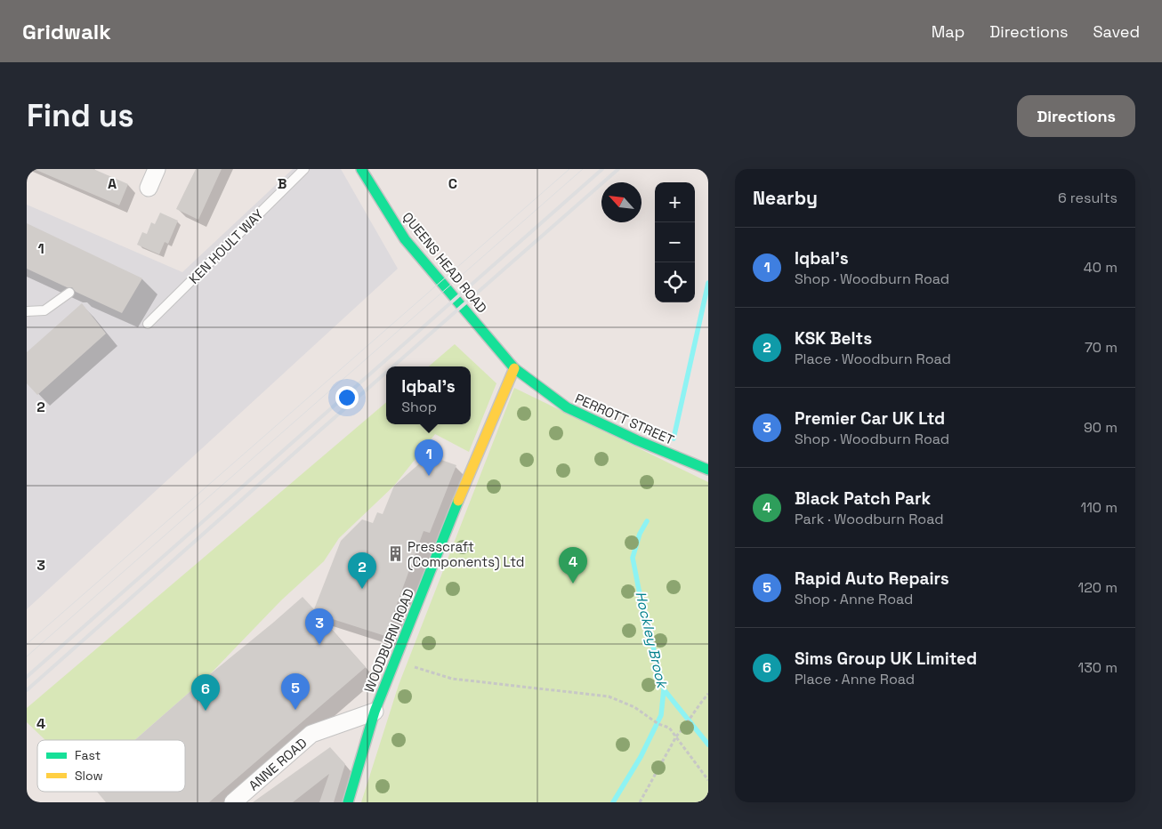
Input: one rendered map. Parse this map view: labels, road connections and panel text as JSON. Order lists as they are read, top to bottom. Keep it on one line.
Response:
{"streets":{"street":["QUEENS HEAD ROAD","PERROTT STREET","WOODBURN ROAD","ANNE ROAD"],"lane":["KEN HOULT WAY"]},"crossings":[["QUEENS HEAD ROAD","PERROTT STREET"],["QUEENS HEAD ROAD","WOODBURN ROAD"],["PERROTT STREET","WOODBURN ROAD"],["WOODBURN ROAD","ANNE ROAD"]],"water":["Hockley Brook"],"places":{"building":["Presscraft (Components) Ltd"]},"legend":["Fast","Slow"],"north":"top left","page":{"header":"Gridwalk","nav":["Map","Directions","Saved"],"buttons":"Directions","title":"Find us","heading":["Nearby","6 results"],"map_buttons":["+","−"],"list":[{"mark":"1","name":"Iqbal's","note":"Shop · Woodburn Road","value":"40 m"},{"mark":"2","name":"KSK Belts","note":"Place · Woodburn Road","value":"70 m"},{"mark":"3","name":"Premier Car UK Ltd","note":"Shop · Woodburn Road","value":"90 m"},{"mark":"4","name":"Black Patch Park","note":"Park · Woodburn Road","value":"110 m"},{"mark":"5","name":"Rapid Auto Repairs","note":"Shop · Anne Road","value":"120 m"},{"mark":"6","name":"Sims Group UK Limited","note":"Place · Anne Road","value":"130 m"}],"popup":["Iqbal's","Shop"],"pins":["1","4","2","3","5","6"]},"grid":{"columns":["A","B","C"],"rows":["1","2","3","4"]}}
